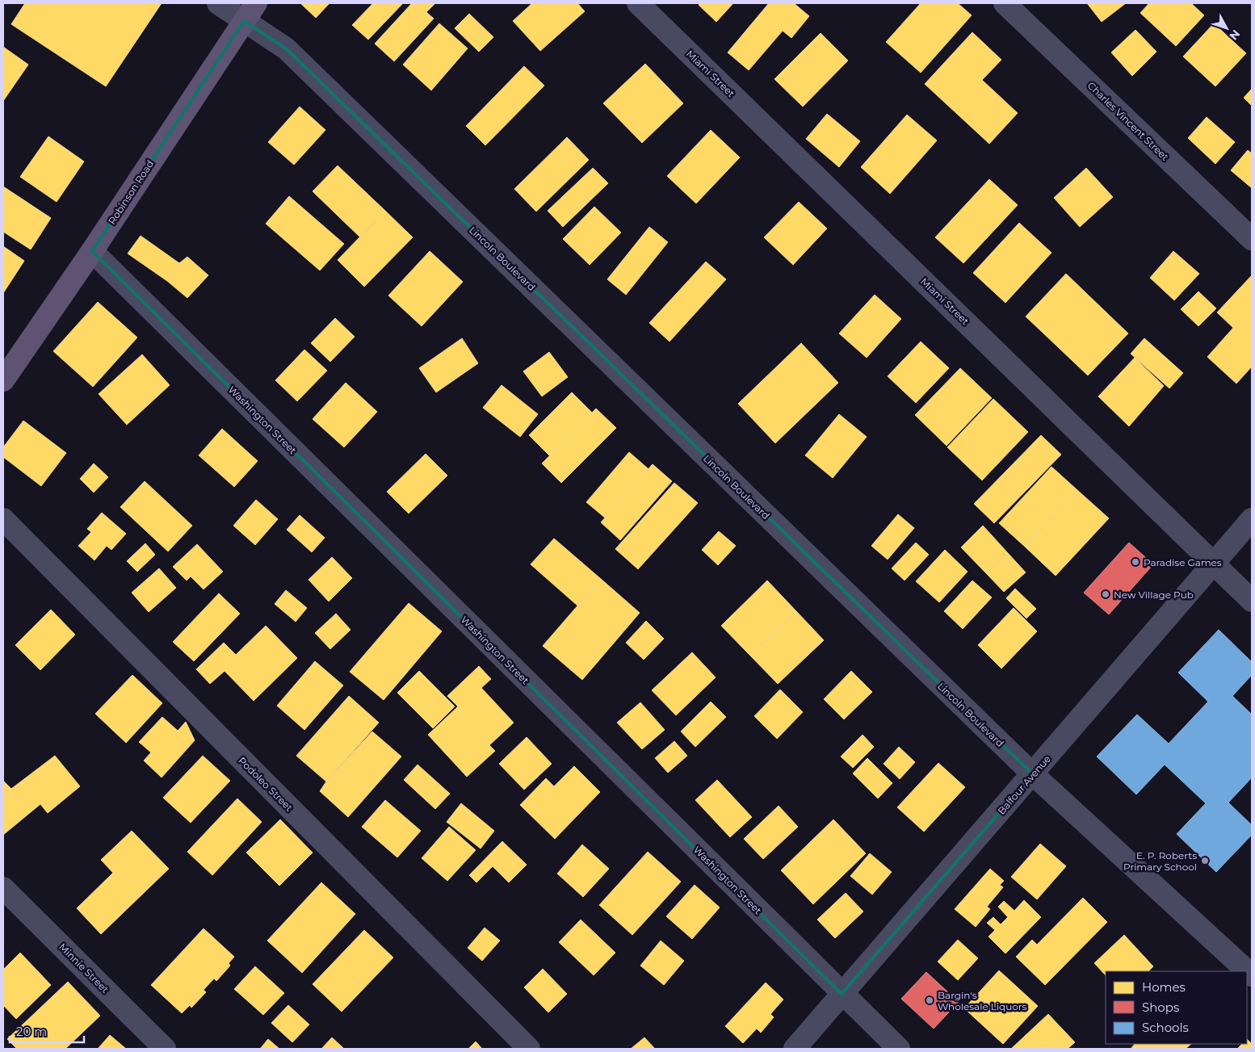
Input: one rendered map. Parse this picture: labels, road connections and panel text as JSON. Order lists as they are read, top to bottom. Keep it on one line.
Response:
{"streets":{"main road":["Robinson Road"],"street":["Miami Street","Charles Vincent Street","Lincoln Boulevard","Washington Street","Podoleo Street","Balfour Avenue","Minnie Street"]},"crossings":[["Miami Street","Balfour Avenue"],["Robinson Road","Lincoln Boulevard"],["Robinson Road","Washington Street"],["Lincoln Boulevard","Balfour Avenue"],["Washington Street","Balfour Avenue"]],"places":["Paradise Games","New Village Pub","E. P. Roberts Primary School","Bargin's Wholesale Liquors"],"legend":["Homes","Shops","Schools"],"scale_bar":"20 m","north":"bottom right"}
